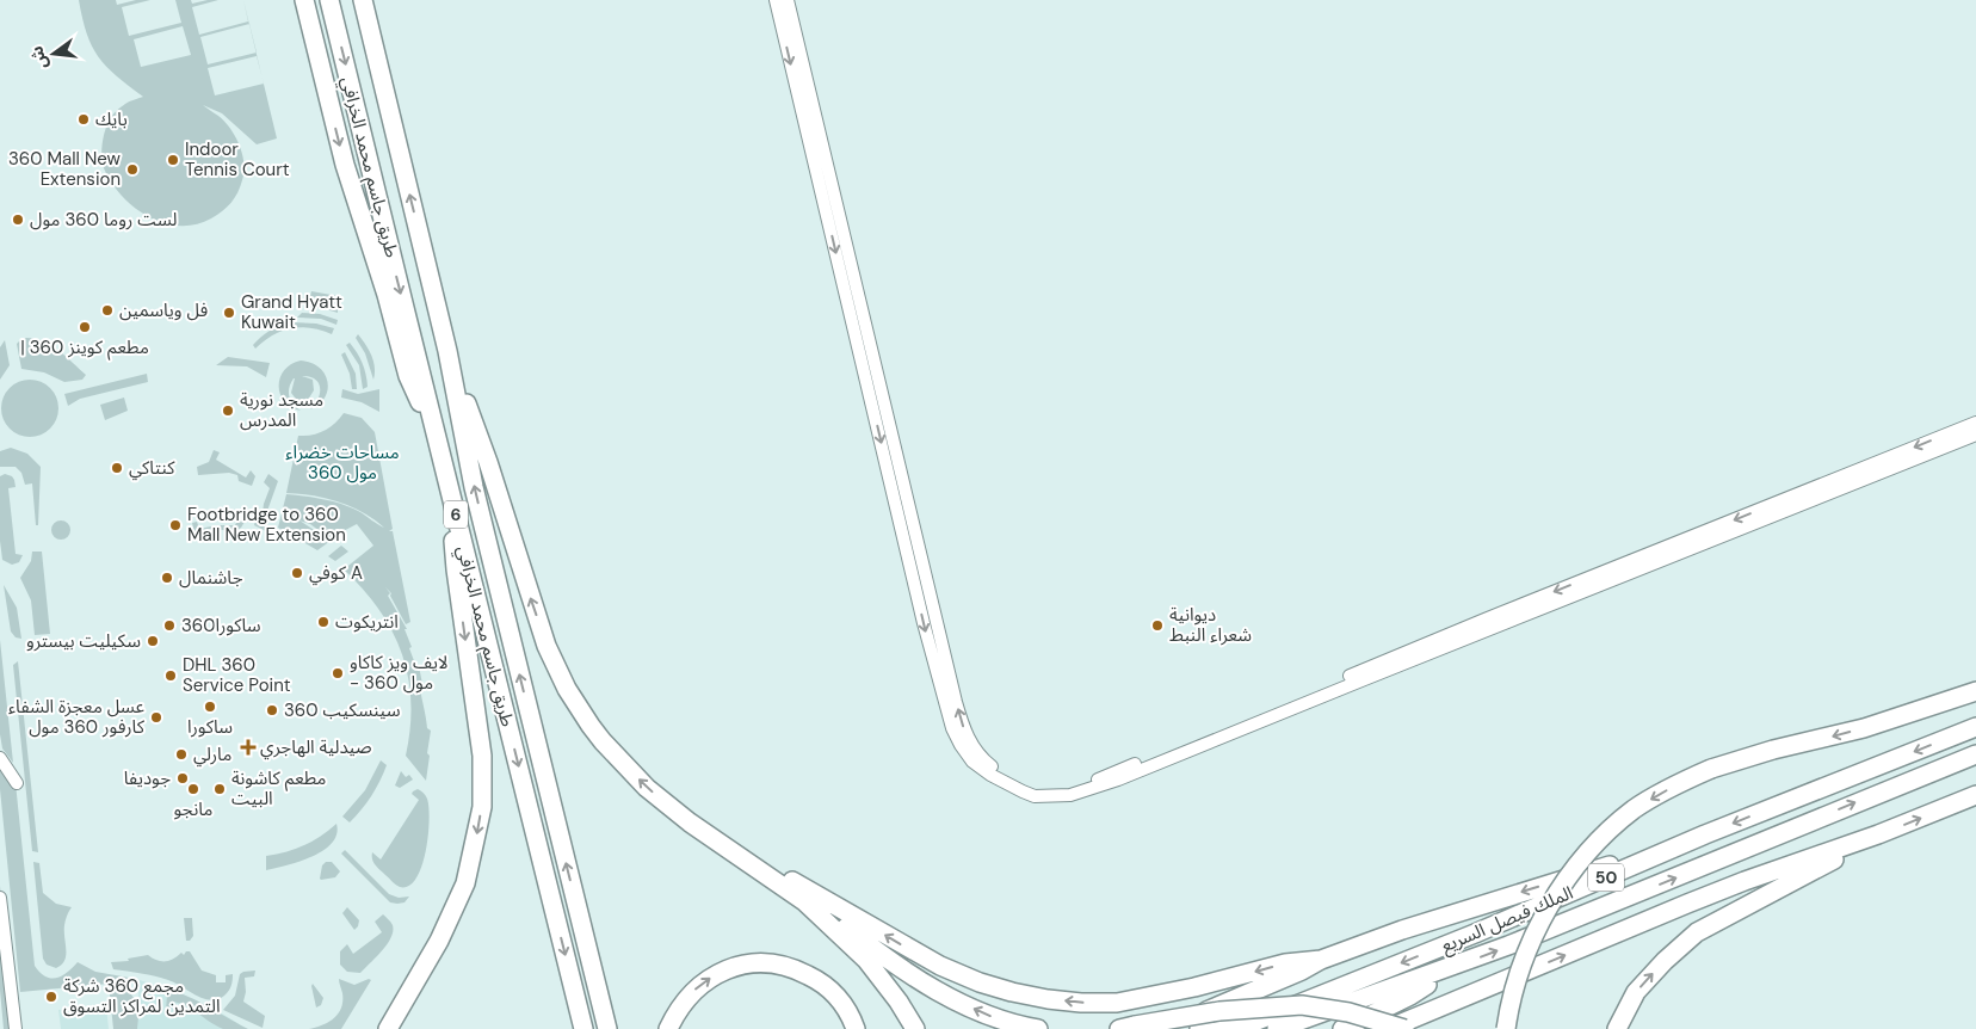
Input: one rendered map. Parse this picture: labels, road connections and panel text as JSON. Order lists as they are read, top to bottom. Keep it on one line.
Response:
{"streets":{"highway":["طريق جاسم محمد الخرافي","6","50","الملك فيصل السريع"]},"parks":["مساحات خضراء 360 مول"],"places":{"other":["بايك","Indoor Tennis Court","360 Mall New Extension","لست روما 360 مول","فل وياسمين","Grand Hyatt Kuwait","| مطعم كوينز 360","مسجد نورية المدرس","كنتاكي","Footbridge to 360 Mall New Extension","كوفي A","جاشنمال","انتريكوت","ساكورا360","ديوانية شعراء النبط","سكيليت بيسترو","لايف ويز كاكاو - مول 360","DHL 360 Service Point","ساكورا","سينسكيب 360","عسل معجزة الشفاء كارفور 360 مول","مارلي","جوديفا","مانجو","مطعم كاشونة البيت","مجمع 360 شركة التمدين لمراكز التسوق"],"health":["صيدلية الهاجري"]},"north":"left"}
